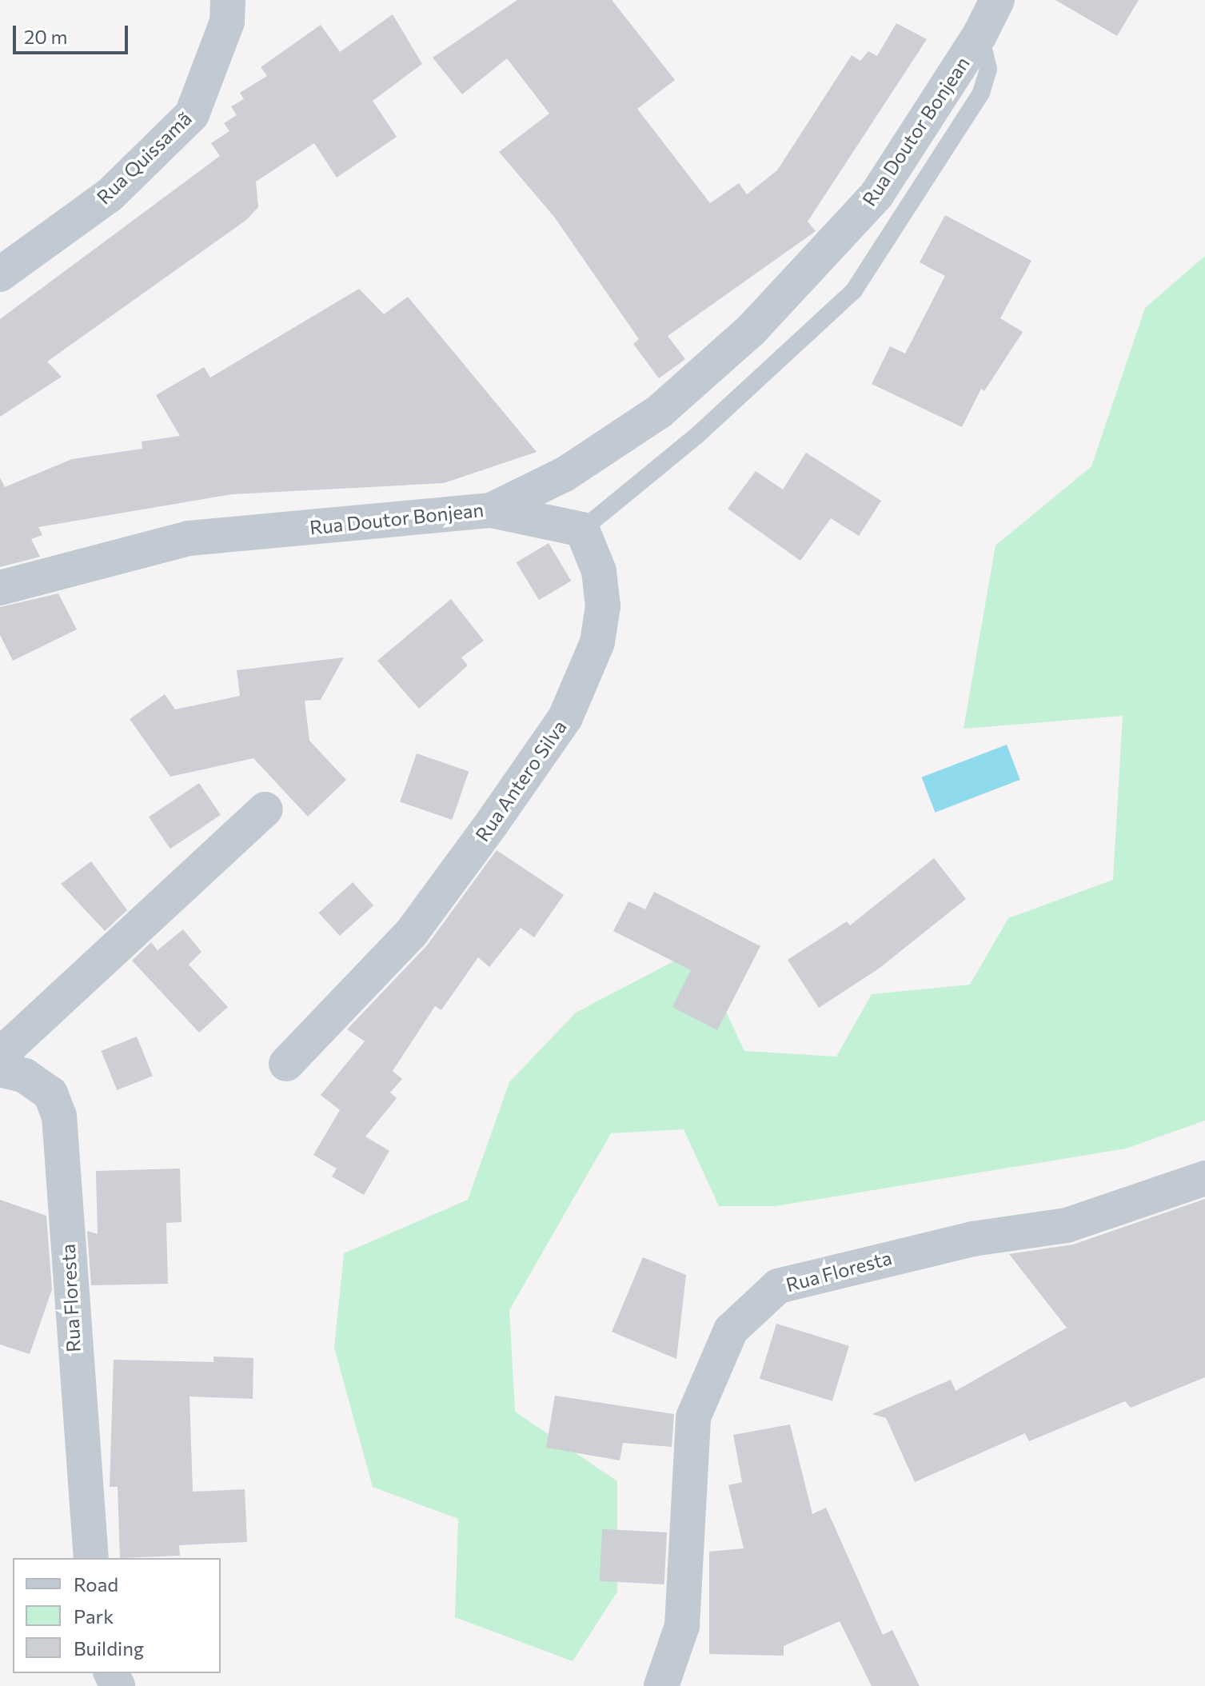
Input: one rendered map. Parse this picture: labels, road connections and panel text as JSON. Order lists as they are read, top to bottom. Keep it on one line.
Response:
{"streets":{"street":["Rua Doutor Bonjean","Rua Quissamã","Rua Antero Silva","Rua Floresta"]},"legend":["Road","Park","Building"],"scale_bar":"20 m"}
